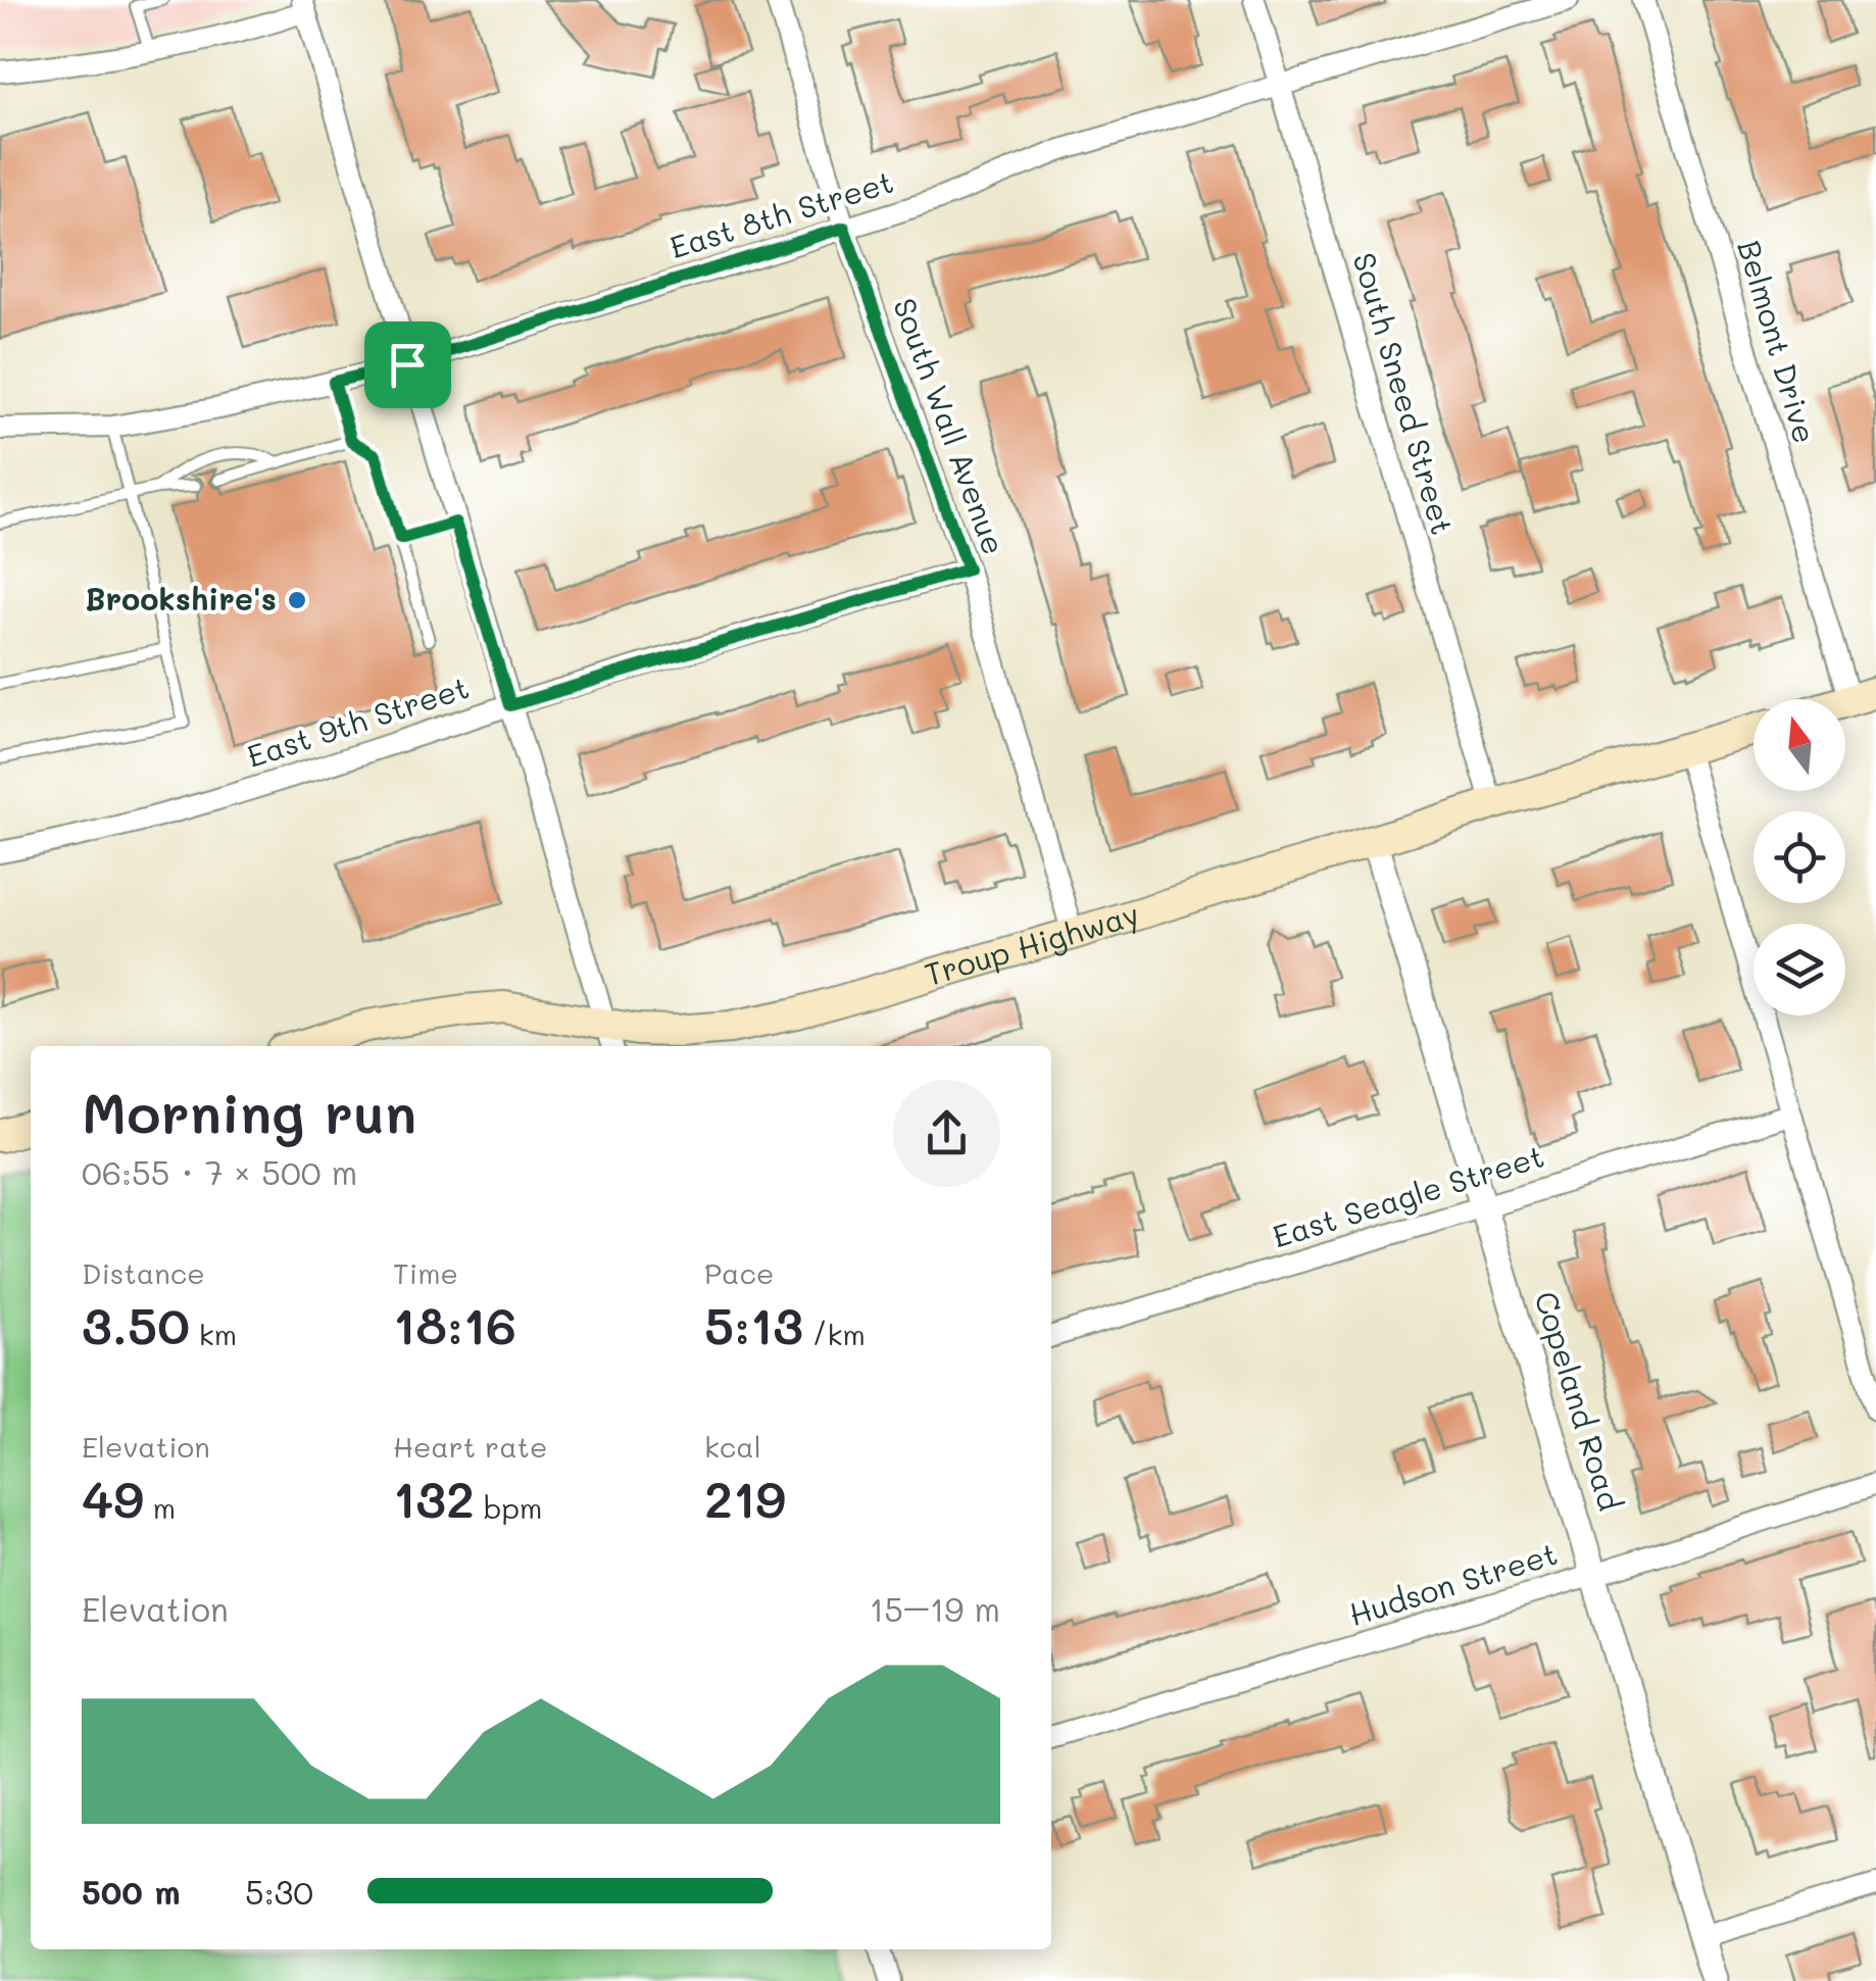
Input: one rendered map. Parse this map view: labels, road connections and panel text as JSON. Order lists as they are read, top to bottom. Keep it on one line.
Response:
{"streets":{"main road":["Troup Highway"],"street":["East 8th Street","Belmont Drive","South Sneed Street","South Wall Avenue","East 9th Street","East Seagle Street","Copeland Road","Hudson Street"]},"crossings":[["East 8th Street","South Sneed Street"],["East 8th Street","South Wall Avenue"],["South Sneed Street","Troup Highway"],["South Wall Avenue","East 9th Street"],["South Wall Avenue","Troup Highway"],["Troup Highway","Copeland Road"],["East Seagle Street","Copeland Road"],["Copeland Road","Hudson Street"]],"places":["Brookshire's"],"north":"top","page":{"heading":["Morning run","06:55 · 7 × 500 m"],"stats":[["Distance","3.50 km"],["Time","18:16"],["Pace","5:13 /km"],["Elevation","49 m"],["Heart rate","132 bpm"],["kcal","219"]],"chart":["Elevation","15–19 m"],"list":[{"name":"500 m","note":"5:30"}]}}
